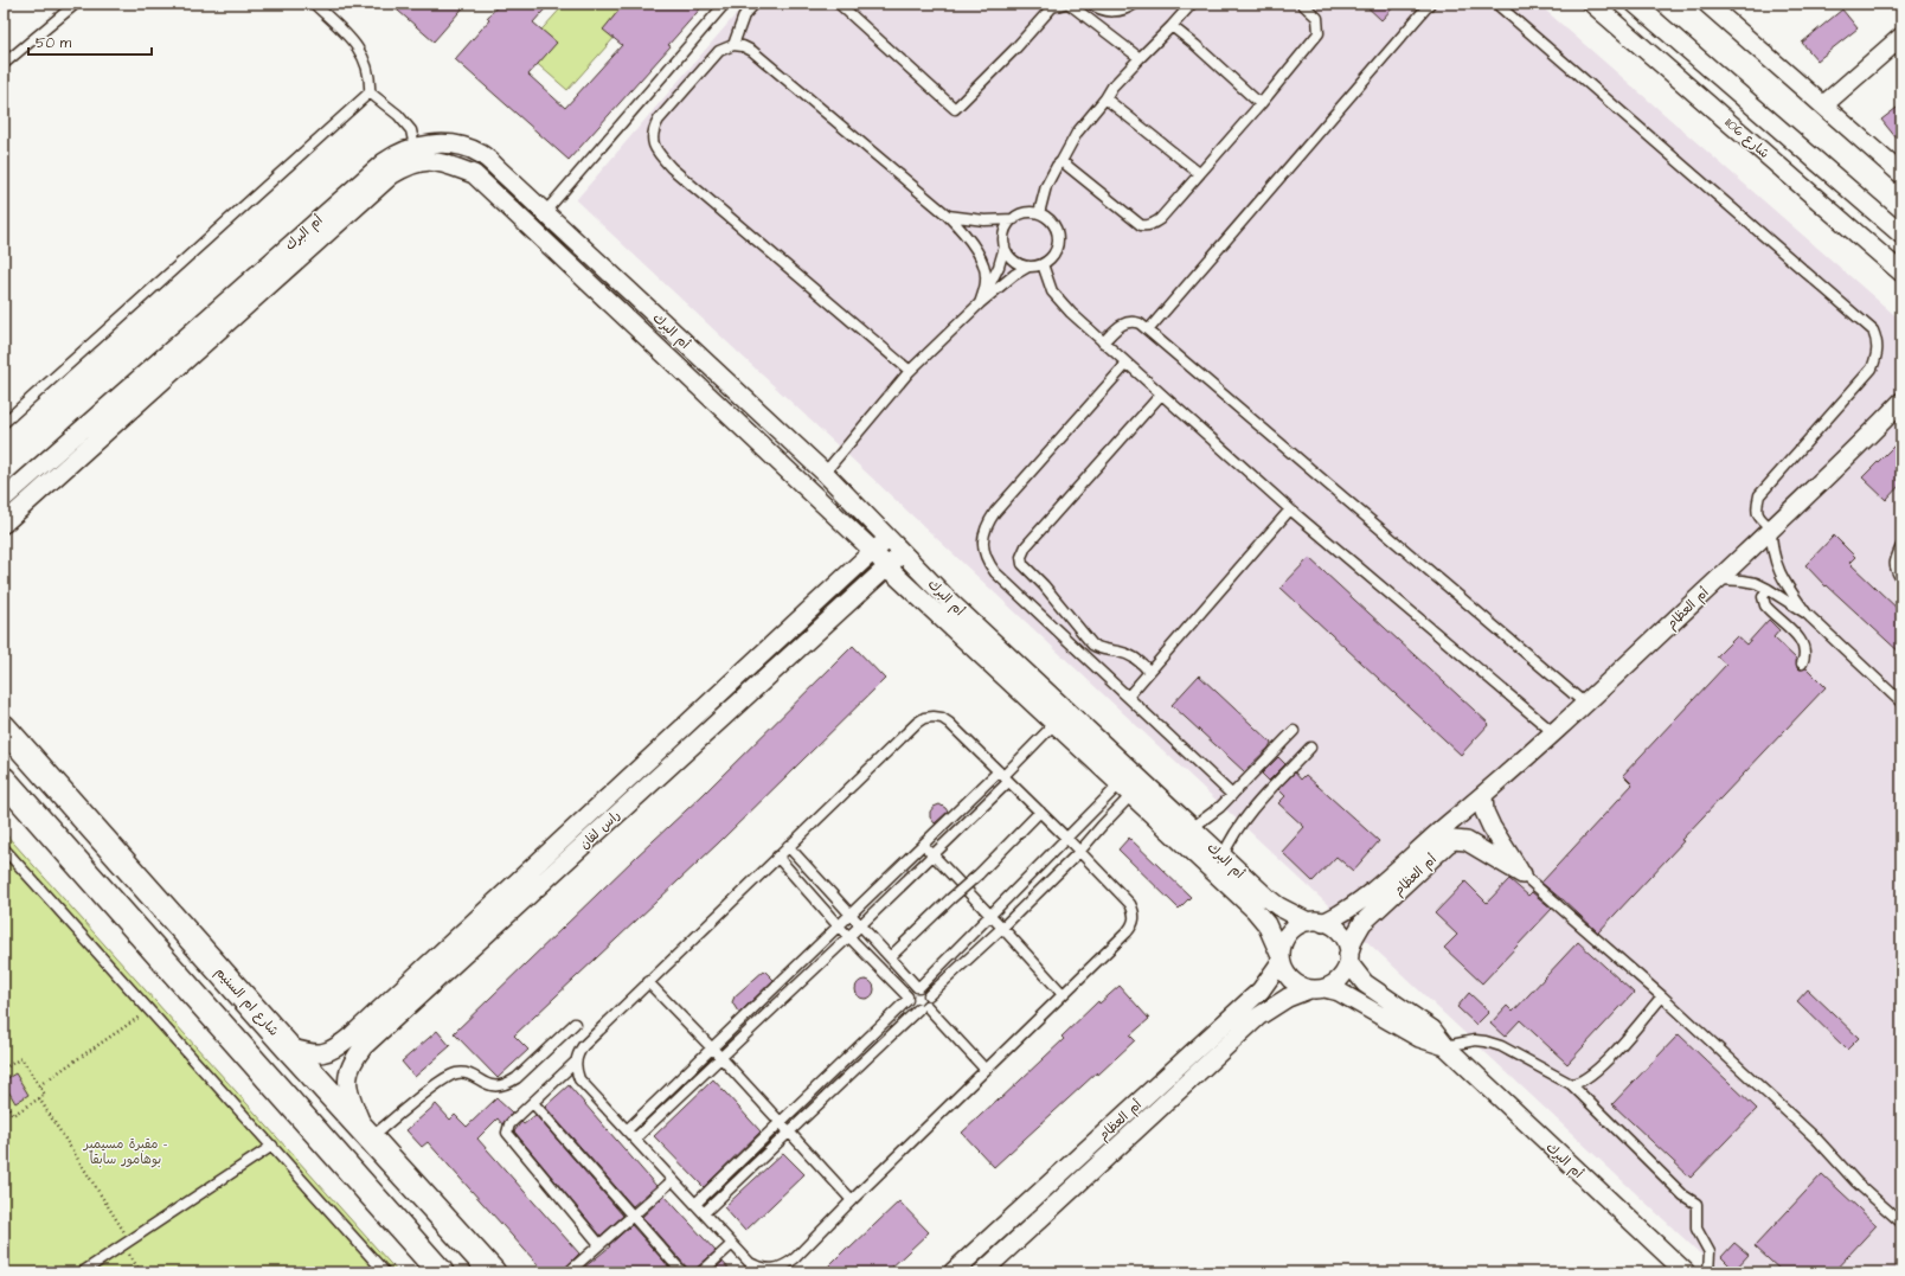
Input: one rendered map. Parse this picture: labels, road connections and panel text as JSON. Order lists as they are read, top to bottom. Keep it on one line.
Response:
{"streets":{"main road":["شارع ام السنيم"],"street":["شارع 1106","أم البرك","أم العظام","راس لفان"]},"crossings":[["أم البرك","أم العظام"],["أم البرك","راس لفان"],["راس لفان","شارع ام السنيم"]],"parks":["مقبرة مسيمير - بوهامور سابقاً"],"scale_bar":"50 m"}
